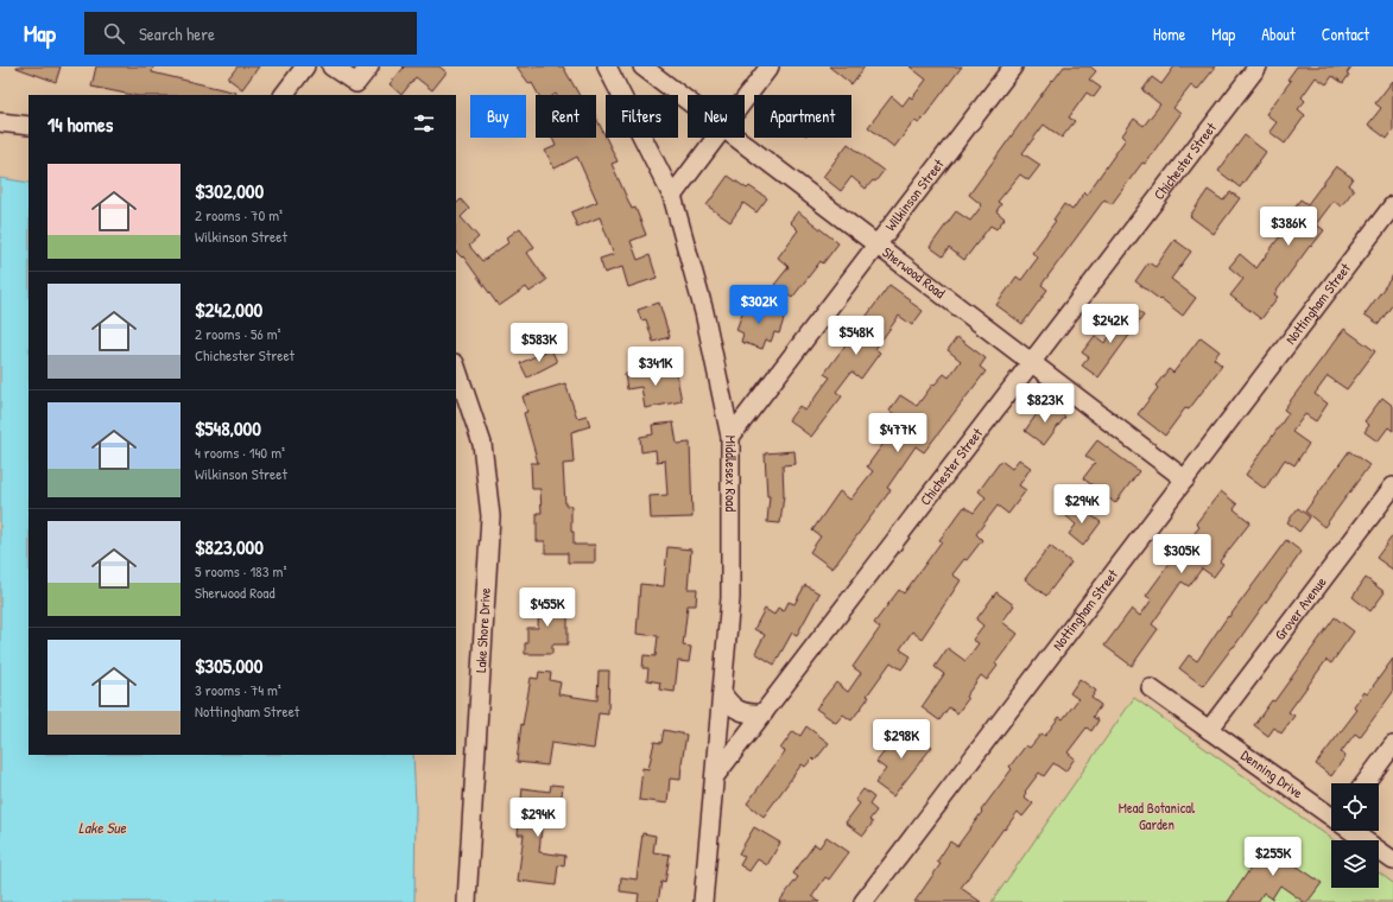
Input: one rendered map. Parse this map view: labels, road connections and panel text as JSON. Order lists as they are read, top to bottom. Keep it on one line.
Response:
{"streets":{"street":["Chichester Street","Wilkinson Street","Sherwood Road","Nottingham Street","Middlesex Road","Grover Avenue","Lake Shore Drive","Denning Drive"]},"crossings":[["Chichester Street","Sherwood Road"],["Chichester Street","Middlesex Road"],["Wilkinson Street","Sherwood Road"],["Wilkinson Street","Middlesex Road"],["Sherwood Road","Nottingham Street"],["Grover Avenue","Denning Drive"]],"water":["Lake Sue"],"parks":["Mead Botanical Garden"],"page":{"header":"Map","search":"Search here","nav":["Home","Map","About","Contact"],"chip":["Buy","Rent","Filters","New","Apartment"],"heading":"14 homes","list":[{"name":"$302,000","note":"2 rooms · 70 m² · Wilkinson Street"},{"name":"$242,000","note":"2 rooms · 56 m² · Chichester Street"},{"name":"$548,000","note":"4 rooms · 140 m² · Wilkinson Street"},{"name":"$823,000","note":"5 rooms · 183 m² · Sherwood Road"},{"name":"$305,000","note":"3 rooms · 74 m² · Nottingham Street"}],"price":["$386K","$302K","$242K","$548K","$583K","$341K","$823K","$477K","$294K","$305K","$455K","$298K","$294K","$255K"]}}
